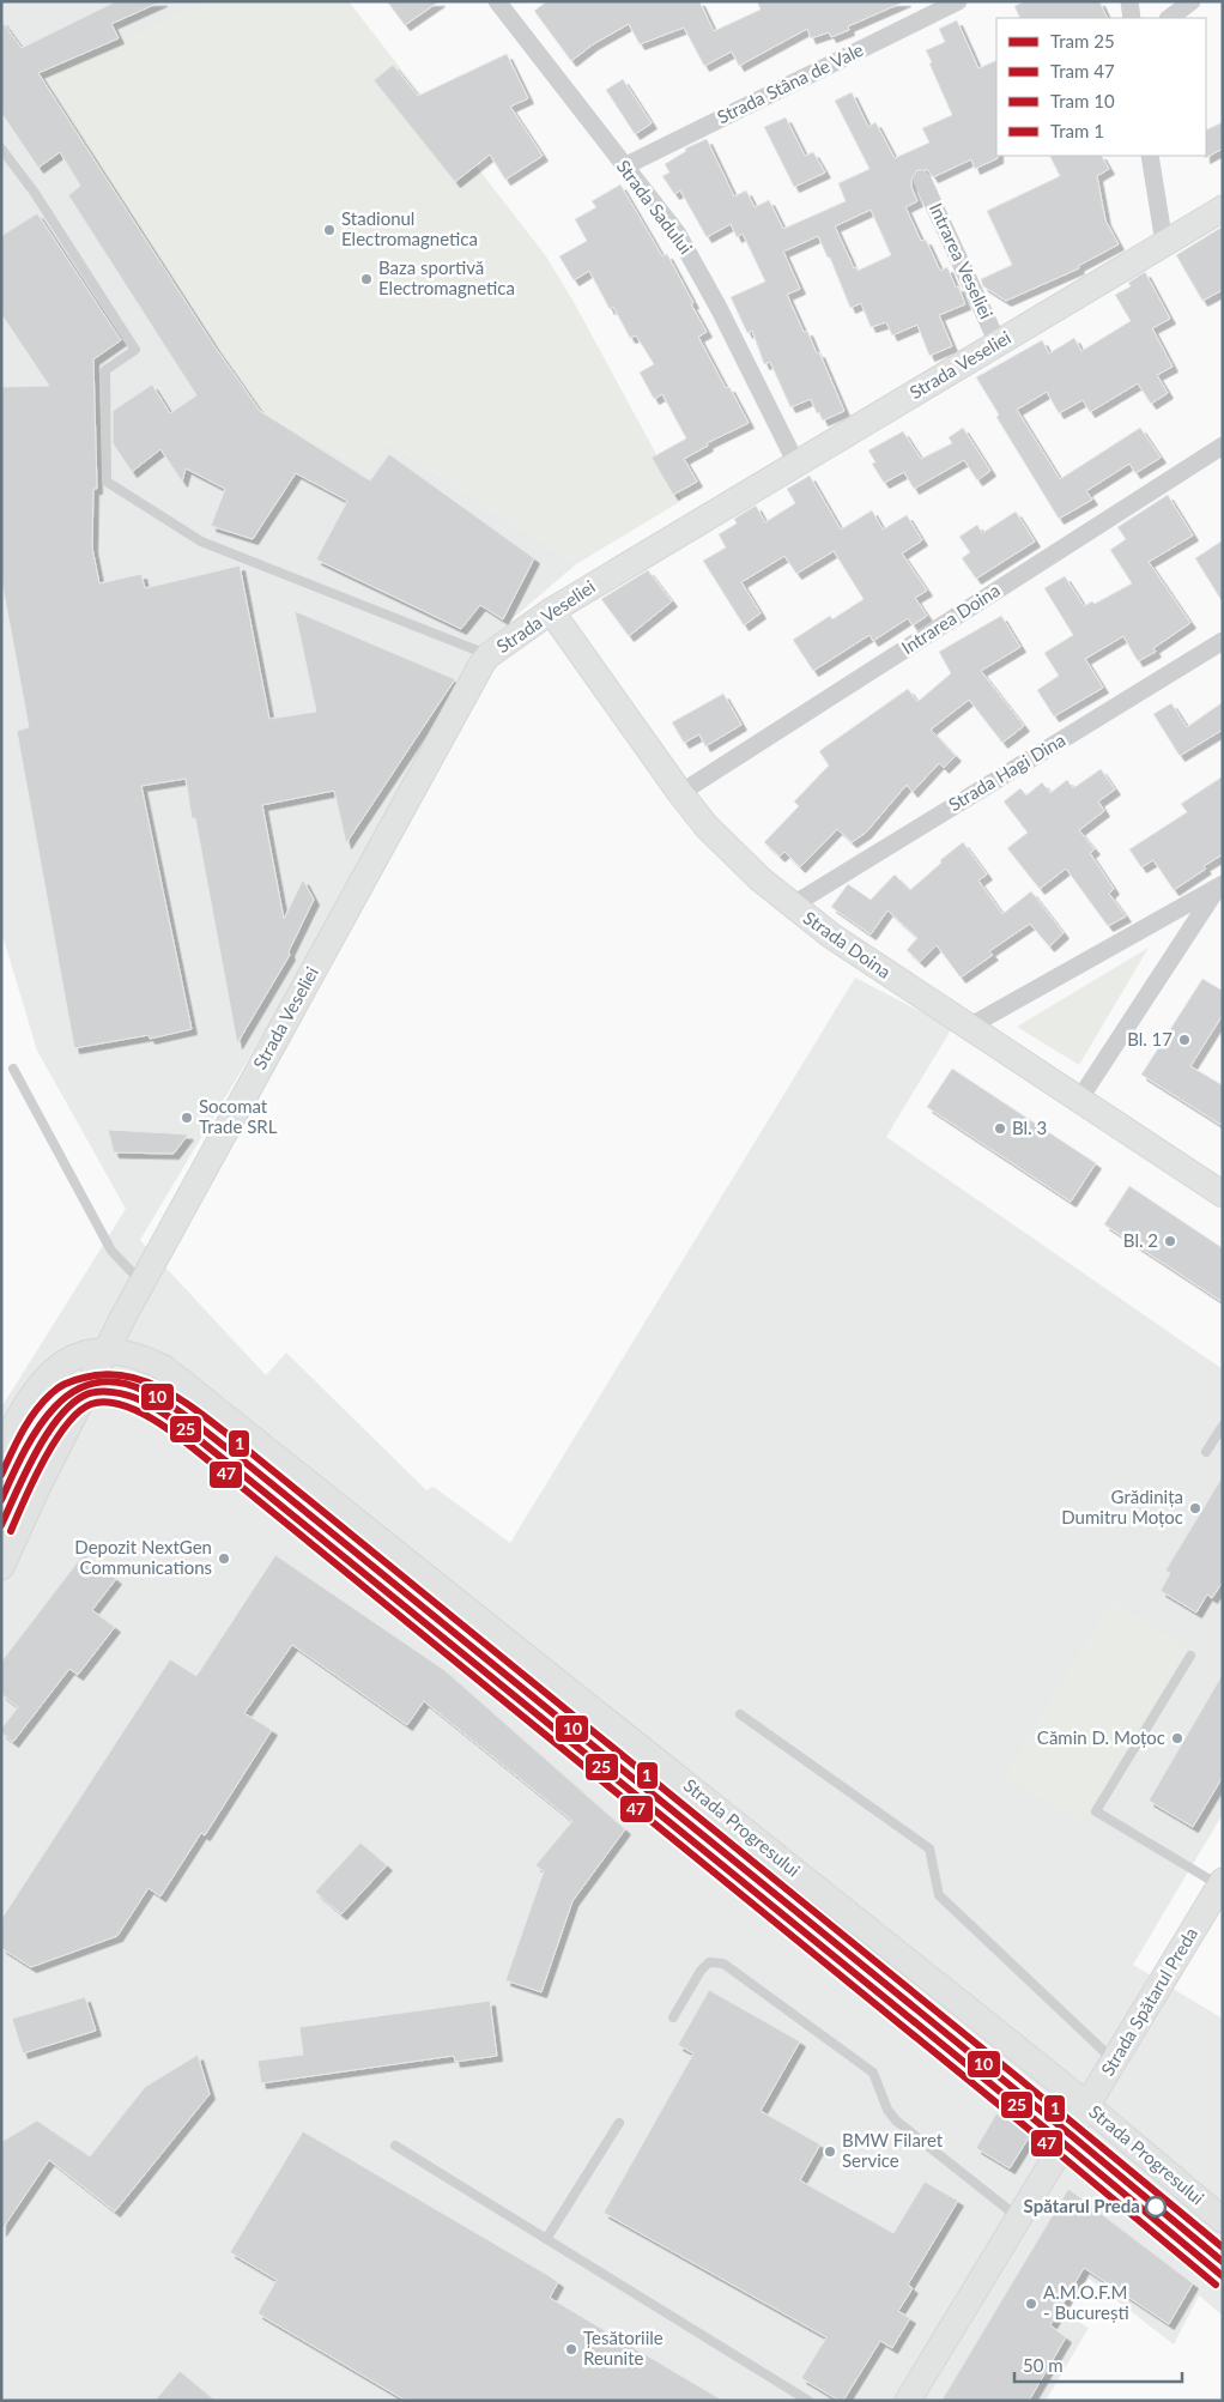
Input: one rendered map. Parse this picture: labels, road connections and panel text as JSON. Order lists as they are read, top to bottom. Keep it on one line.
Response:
{"streets":{"street":["Strada Stâna de Vale","Strada Sadului","Intrarea Veseliei","Strada Veseliei","Intrarea Doina","Strada Hagi Dina","Strada Doina","Strada Progresului","Strada Spătarul Preda"]},"crossings":[["Strada Stâna de Vale","Strada Sadului"],["Strada Sadului","Strada Veseliei"],["Intrarea Veseliei","Strada Veseliei"],["Strada Veseliei","Strada Doina"],["Strada Veseliei","Strada Progresului"],["Intrarea Doina","Strada Doina"],["Strada Hagi Dina","Strada Doina"],["Strada Progresului","Strada Spătarul Preda"]],"places":["Stadionul Electromagnetica","Baza sportivă Electromagnetica","Bl. 17","Socomat Trade SRL","Bl. 3","Bl. 2","Grădinița Dumitru Moțoc","Depozit NextGen Communications","Cămin D. Moțoc","BMW Filaret Service","Spătarul Preda","A.M.O.F.M - București","Țesătoriile Reunite"],"lines":["tram line 1","tram line 10","tram line 25","tram line 47"],"legend":["Tram 25","Tram 47","Tram 10","Tram 1"],"scale_bar":"50 m"}
